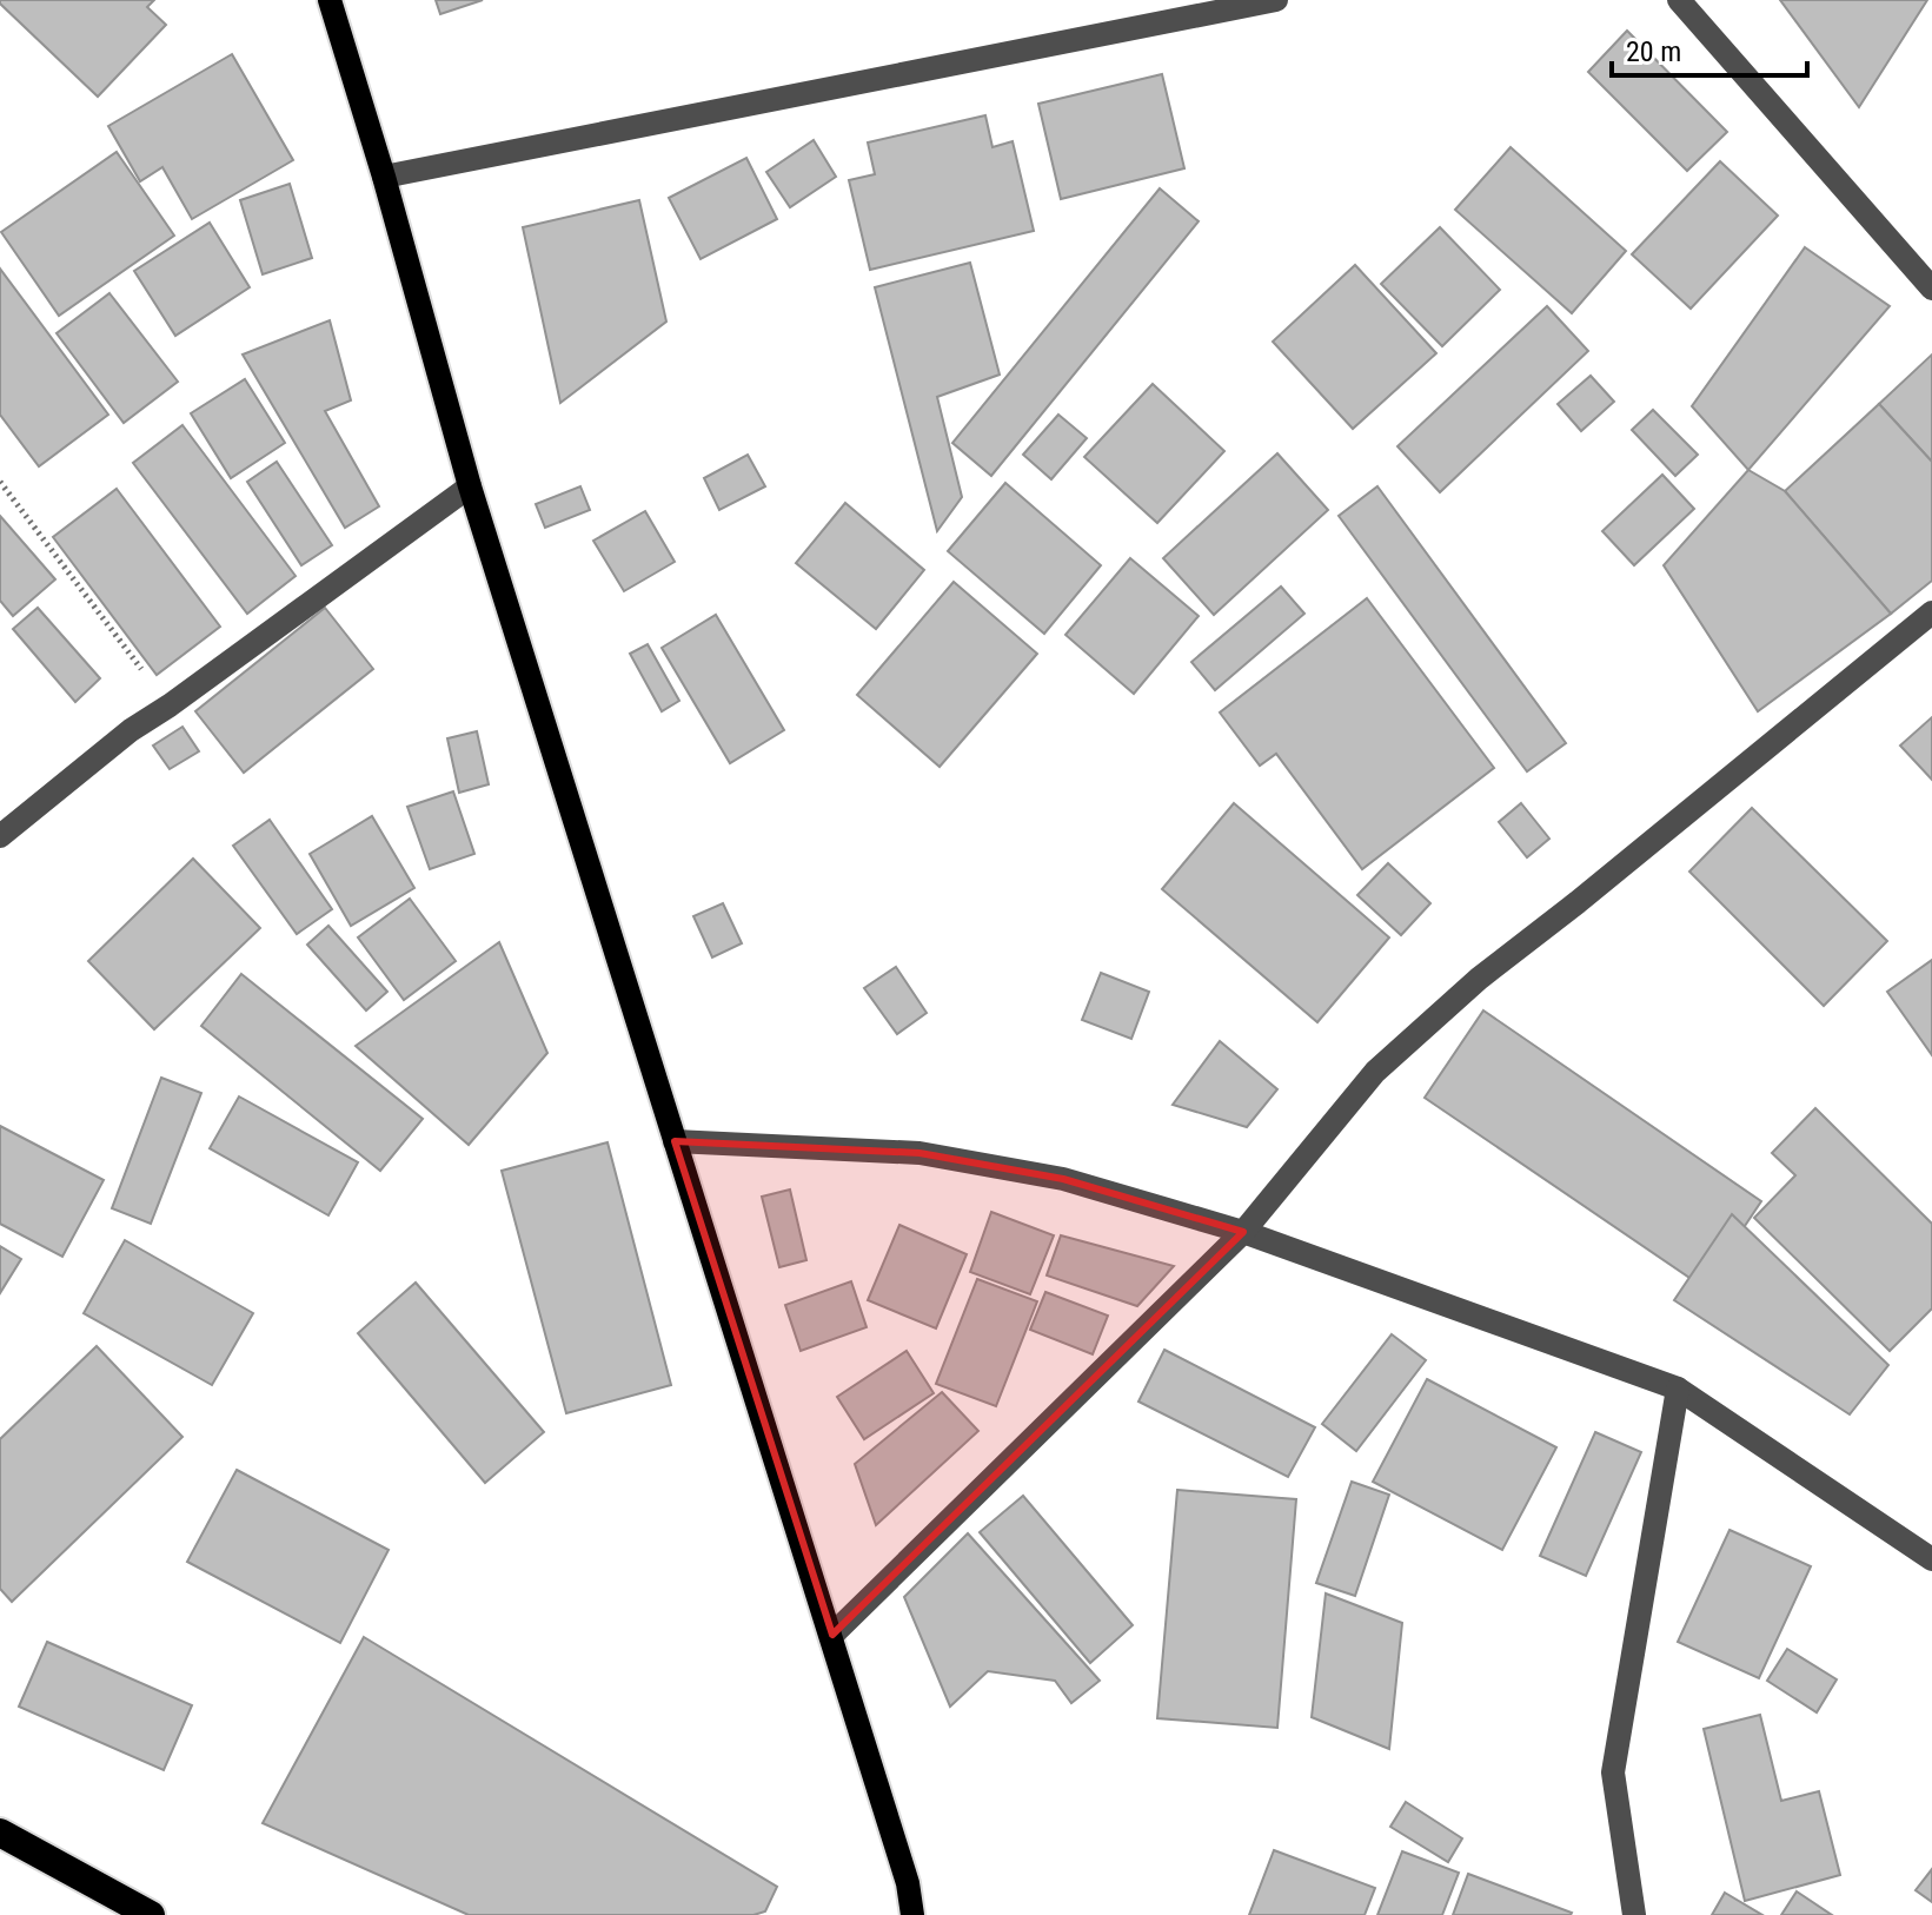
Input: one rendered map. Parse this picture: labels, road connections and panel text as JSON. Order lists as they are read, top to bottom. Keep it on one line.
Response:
{"scale_bar":"20 m"}
